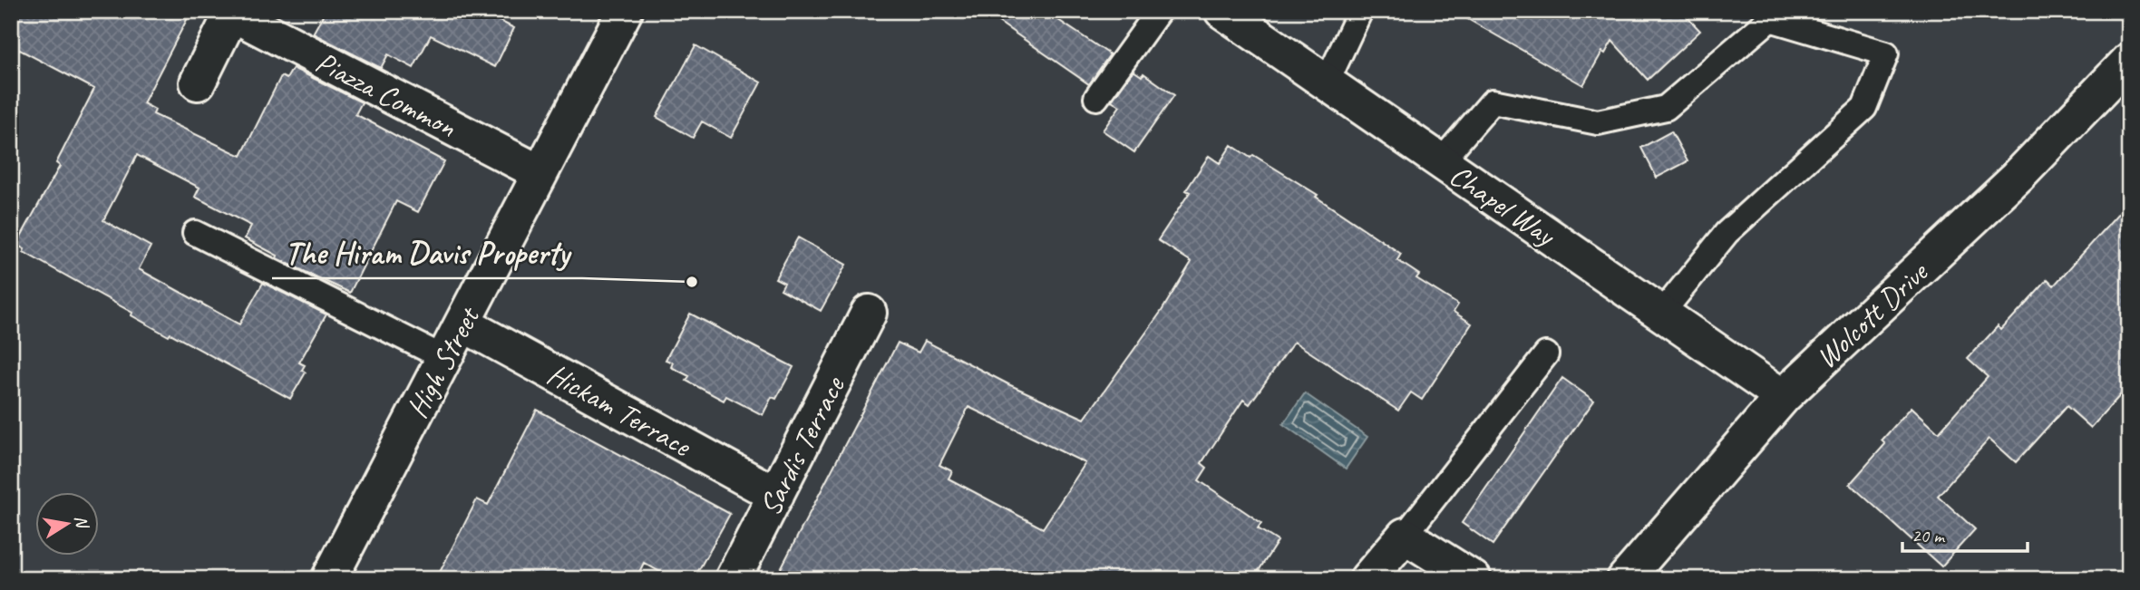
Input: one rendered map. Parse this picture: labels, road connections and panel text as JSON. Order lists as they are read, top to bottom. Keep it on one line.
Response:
{"streets":{"street":["Piazza Common","Chapel Way","Wolcott Drive","High Street","Hickam Terrace","Sardis Terrace"]},"crossings":[["Piazza Common","High Street"],["Chapel Way","Wolcott Drive"],["High Street","Hickam Terrace"],["Hickam Terrace","Sardis Terrace"]],"places":["The Hiram Davis Property"],"scale_bar":"20 m","north":"right"}
